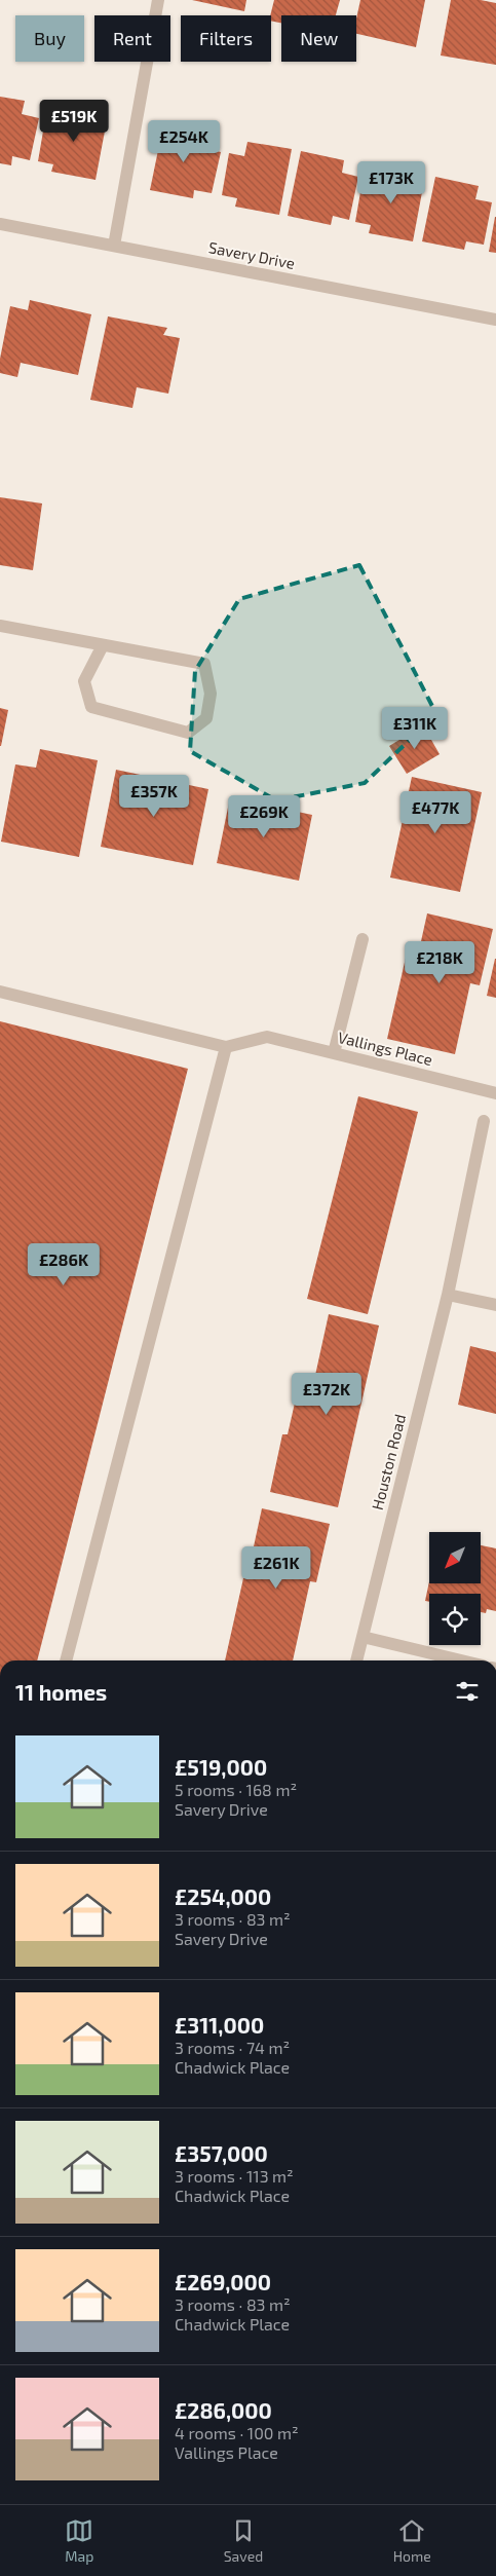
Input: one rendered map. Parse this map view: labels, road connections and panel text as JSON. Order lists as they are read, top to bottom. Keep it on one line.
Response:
{"streets":{"street":["Savery Drive","Vallings Place","Houston Road"]},"north":"bottom left","page":{"chip":["Buy","Rent","Filters","New"],"price":["£519K","£254K","£173K","£311K","£357K","£477K","£269K","£218K","£286K","£372K","£261K"],"heading":"11 homes","list":[{"name":"£519,000","note":"5 rooms · 168 m² · Savery Drive"},{"name":"£254,000","note":"3 rooms · 83 m² · Savery Drive"},{"name":"£311,000","note":"3 rooms · 74 m² · Chadwick Place"},{"name":"£357,000","note":"3 rooms · 113 m² · Chadwick Place"},{"name":"£269,000","note":"3 rooms · 83 m² · Chadwick Place"},{"name":"£286,000","note":"4 rooms · 100 m² · Vallings Place"}],"tabs":["Map","Saved","Home"]}}
